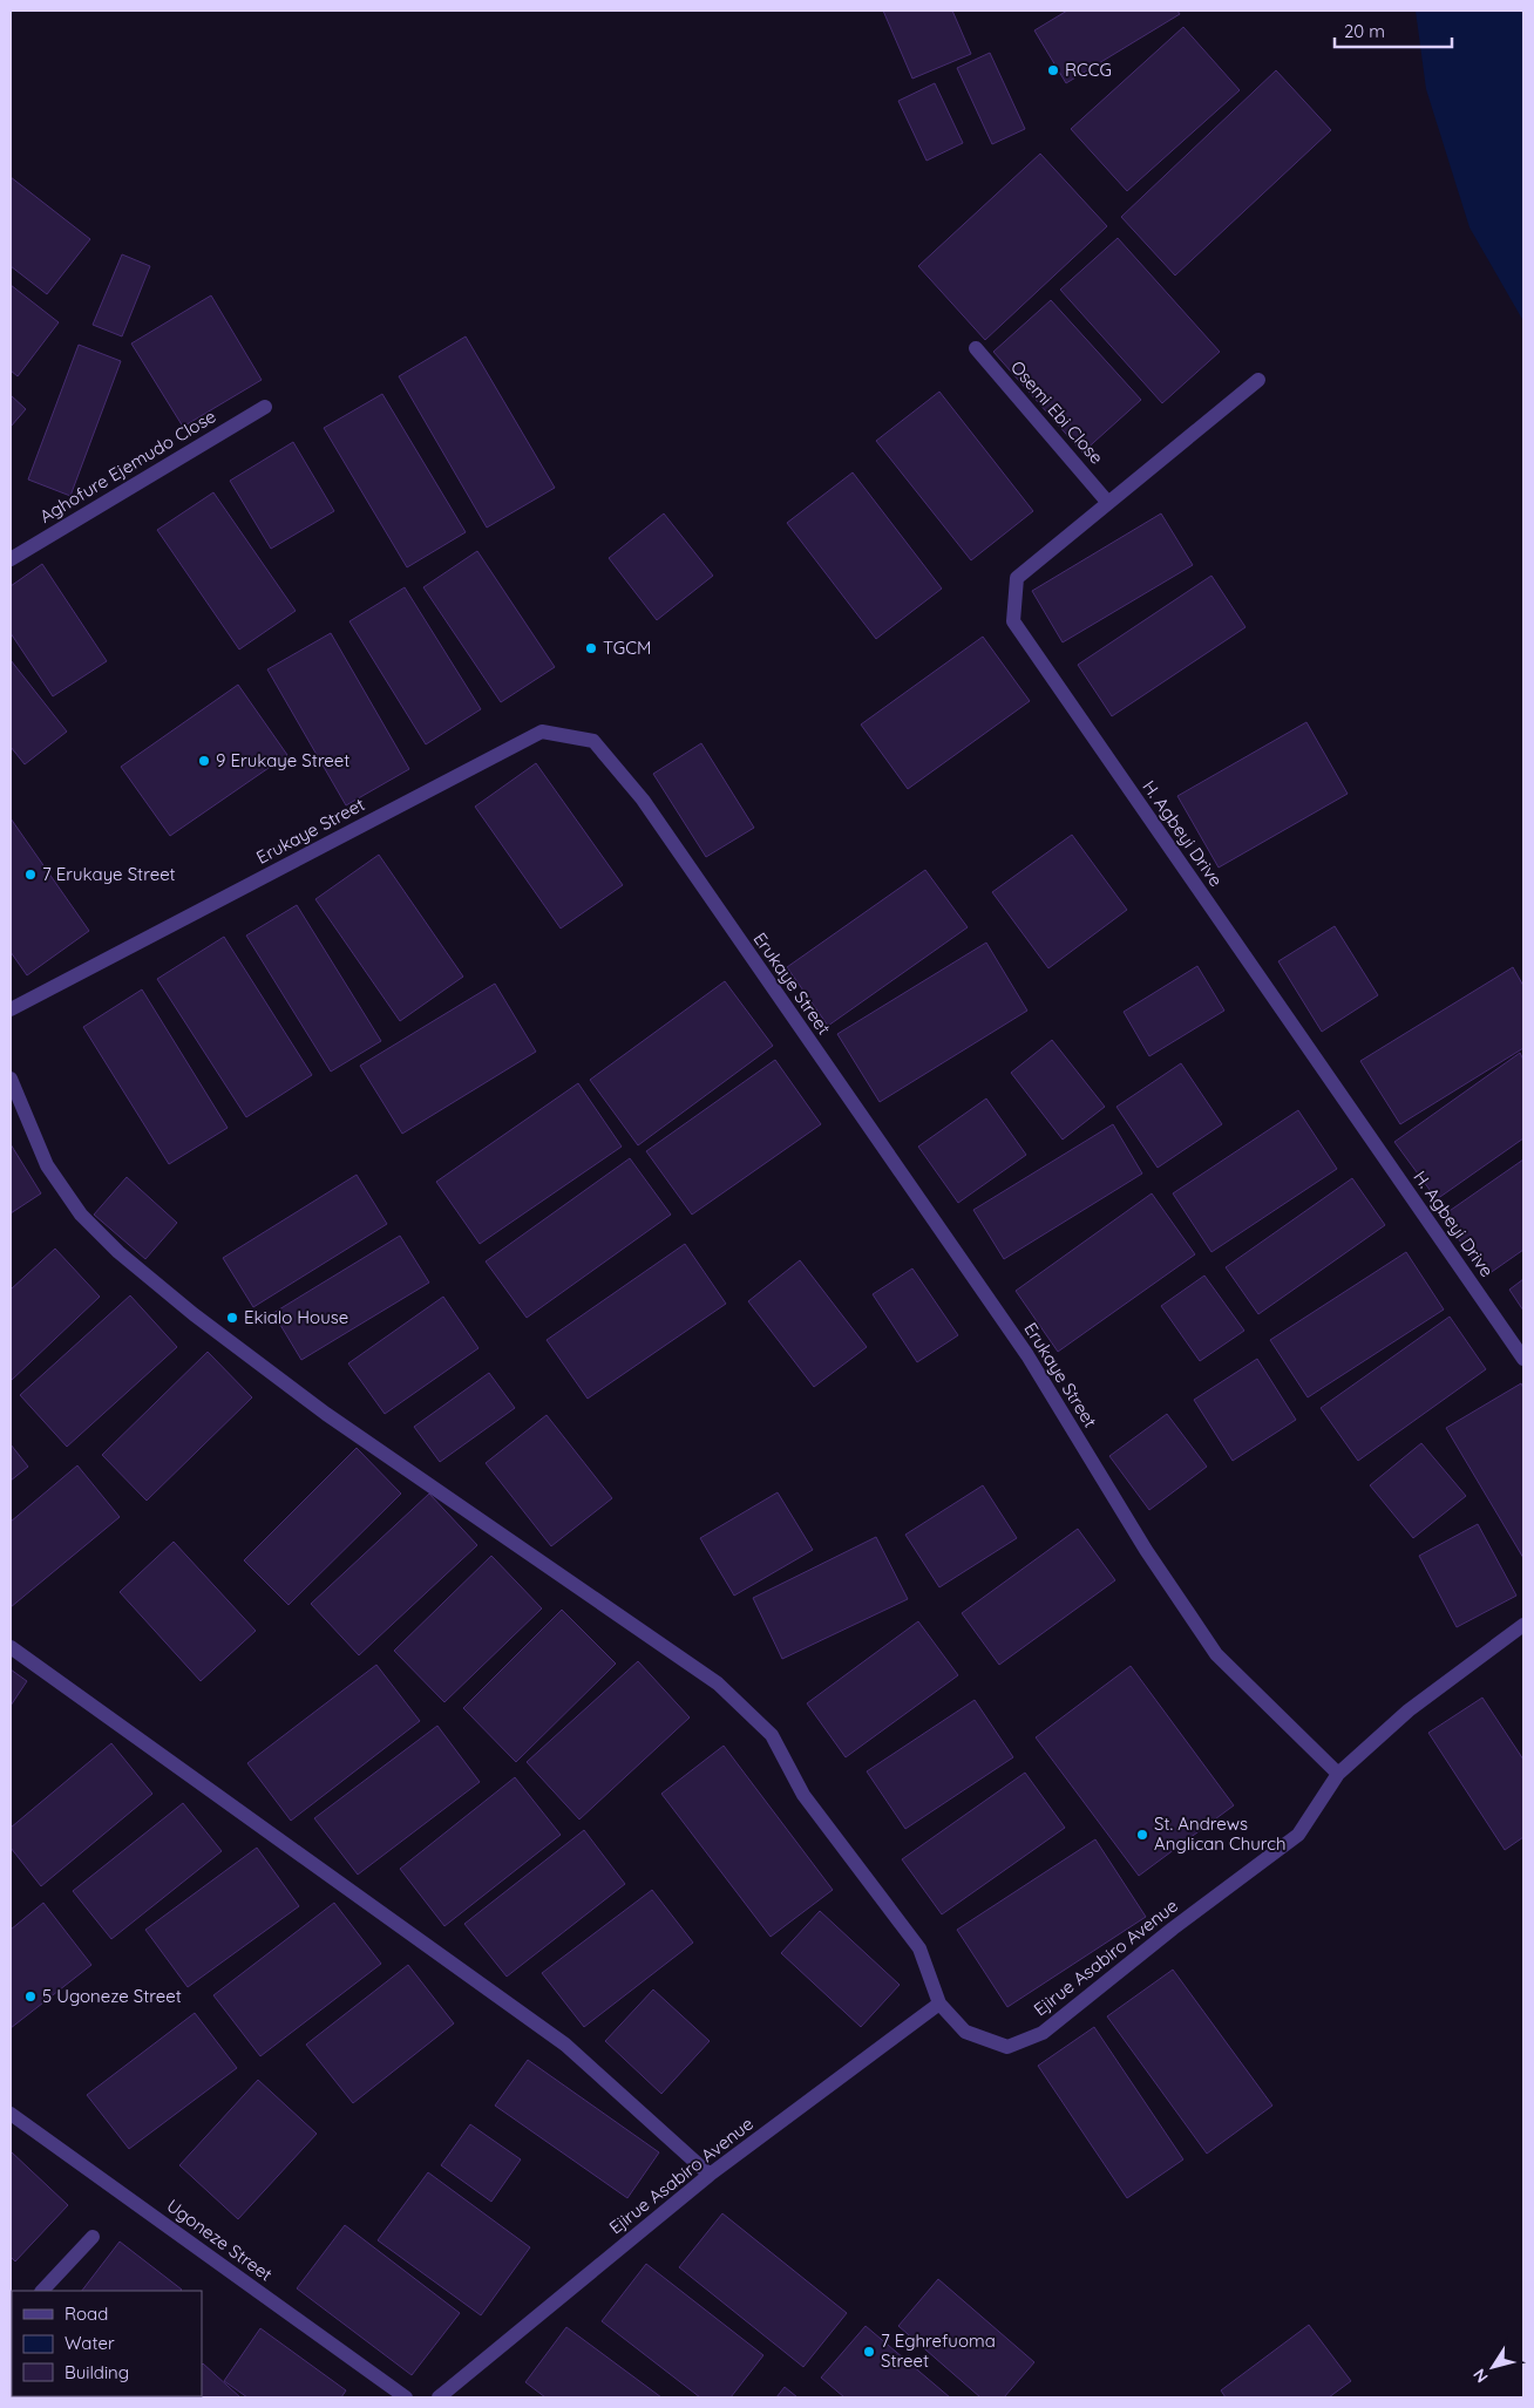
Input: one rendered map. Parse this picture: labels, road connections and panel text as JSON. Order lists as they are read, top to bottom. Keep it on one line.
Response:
{"streets":{"street":["Osemi Ebi Close","Aghofure Ejemudo Close","Erukaye Street","H. Agbeyi Drive","Ejirue Asabiro Avenue","Ugoneze Street"]},"crossings":[["Osemi Ebi Close","H. Agbeyi Drive"],["Erukaye Street","Ejirue Asabiro Avenue"]],"places":["RCCG","TGCM","9 Erukaye Street","7 Erukaye Street","Ekialo House","St. Andrews Anglican Church","5 Ugoneze Street","7 Eghrefuoma Street"],"legend":["Road","Water","Building"],"scale_bar":"20 m","north":"bottom left"}
